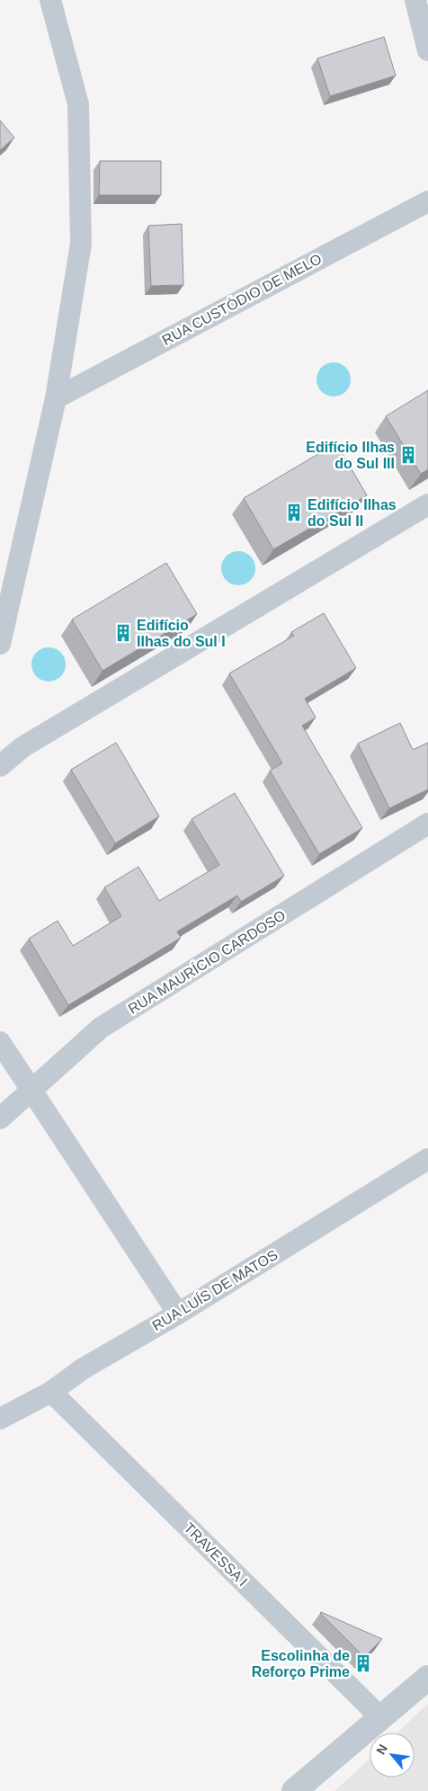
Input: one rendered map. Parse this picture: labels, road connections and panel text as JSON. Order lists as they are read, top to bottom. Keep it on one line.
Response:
{"streets":{"street":["RUA CUSTÓDIO DE MELO","RUA MAURÍCIO CARDOSO","RUA LUÍS DE MATOS","TRAVESSA I"]},"crossings":[["RUA LUÍS DE MATOS","TRAVESSA I"]],"places":{"building":["Edifício Ilhas do Sul III","Edifício Ilhas do Sul II","Edifício Ilhas do Sul I","Escolinha de Reforço Prime"]},"north":"top left"}
